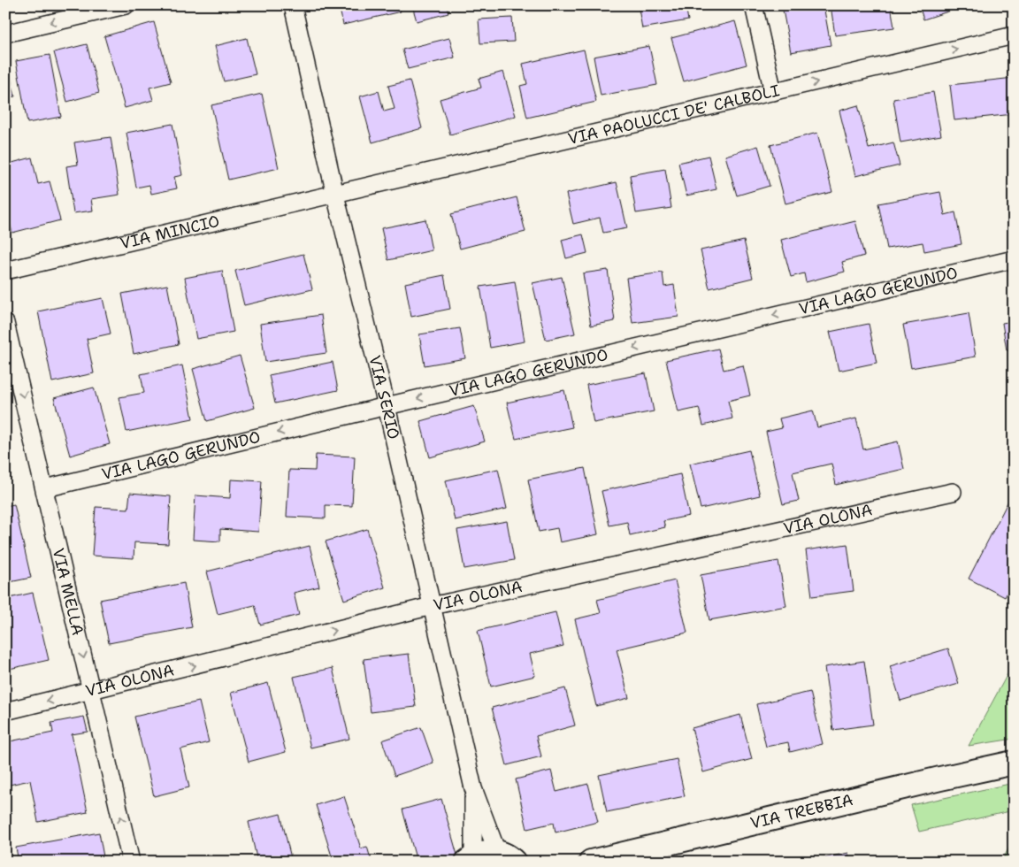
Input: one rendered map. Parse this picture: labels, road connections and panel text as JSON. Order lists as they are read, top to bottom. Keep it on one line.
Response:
{"streets":{"street":["VIA PAOLUCCI DE' CALBOLI","VIA MINCIO","VIA LAGO GERUNDO","VIA SERIO","VIA OLONA","VIA MELLA","VIA TREBBIA"]},"crossings":[["VIA PAOLUCCI DE' CALBOLI","VIA MINCIO"],["VIA PAOLUCCI DE' CALBOLI","VIA SERIO"],["VIA MINCIO","VIA SERIO"],["VIA LAGO GERUNDO","VIA SERIO"],["VIA LAGO GERUNDO","VIA MELLA"],["VIA SERIO","VIA OLONA"],["VIA OLONA","VIA MELLA"]],"one_way":["VIA PAOLUCCI DE' CALBOLI","VIA LAGO GERUNDO"]}
